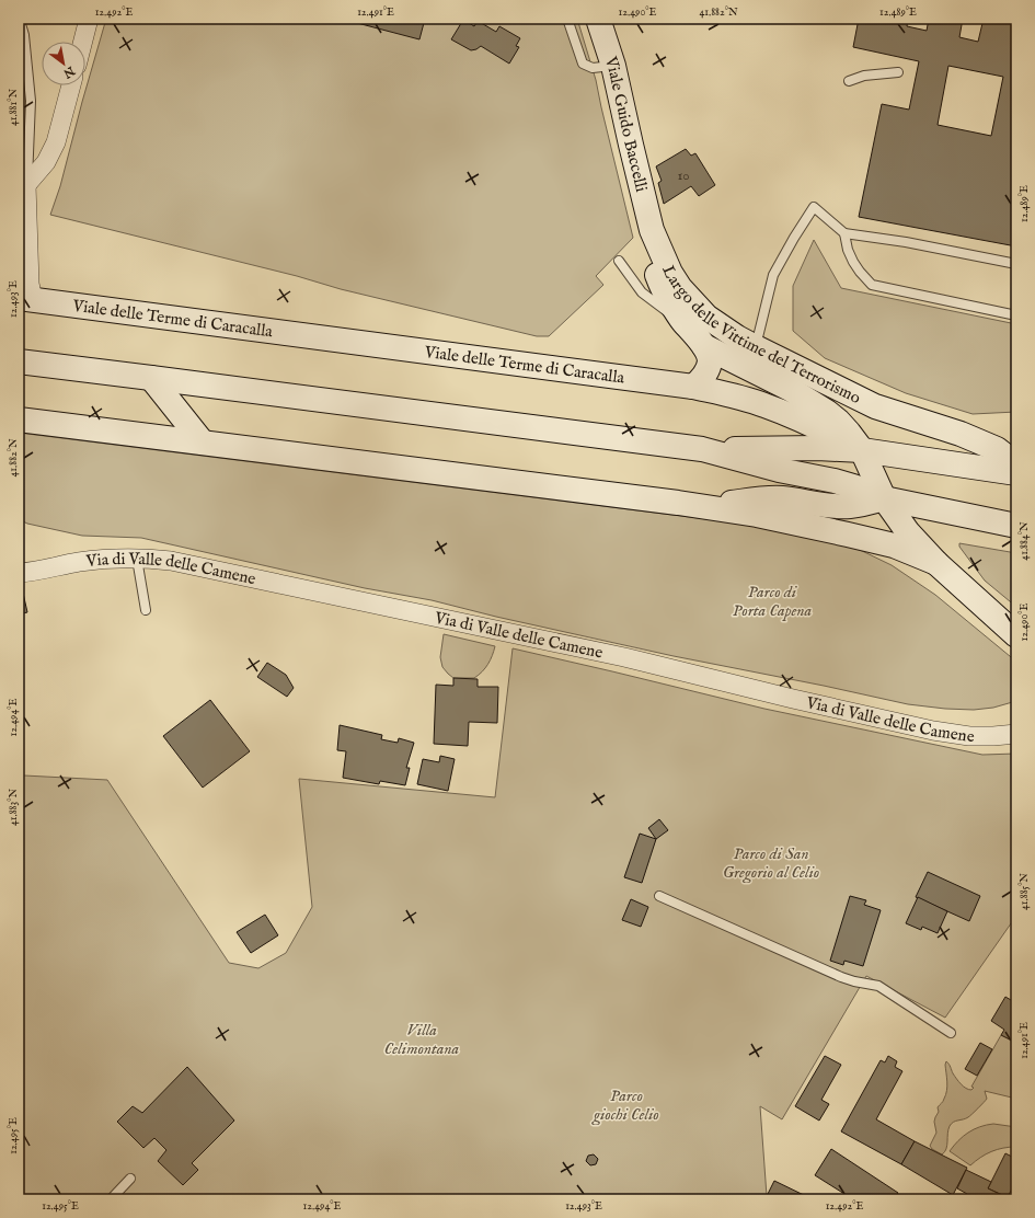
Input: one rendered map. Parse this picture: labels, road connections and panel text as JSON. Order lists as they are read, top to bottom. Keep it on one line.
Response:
{"streets":{"main road":["Viale Guido Baccelli","Viale delle Terme di Caracalla","Largo delle Vittime del Terrorismo"],"street":["Via di Valle delle Camene"]},"crossings":[["Viale Guido Baccelli","Largo delle Vittime del Terrorismo"],["Viale delle Terme di Caracalla","Largo delle Vittime del Terrorismo"]],"parks":["Parco di Porta Capena","Parco di San Gregorio al Celio","Villa Celimontana","Parco giochi Celio"],"house_numbers":["10"],"north":"bottom right","coordinates":["12.492°E","12.491°E","12.490°E","41.882°N","12.489°E","41.881°N","12.493°E","41.884°N","12.494°E","41.883°N","41.885°N","12.495°E"]}
